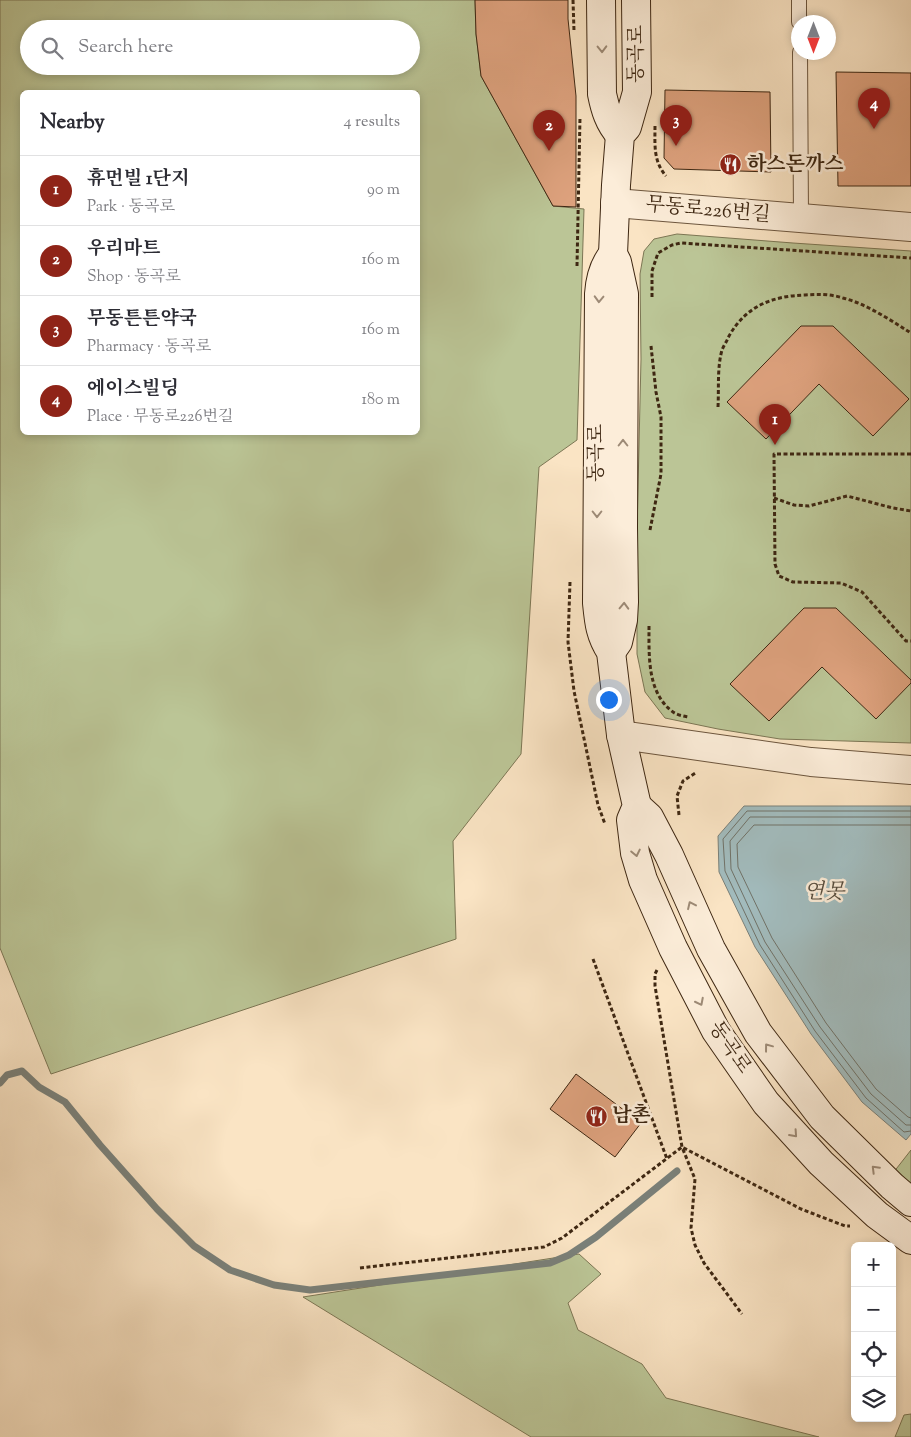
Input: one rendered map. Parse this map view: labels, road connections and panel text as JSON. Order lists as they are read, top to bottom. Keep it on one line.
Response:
{"streets":{"main road":["동곡로","무동로226번길"]},"crossings":[["동곡로","무동로226번길"]],"water":["연못"],"places":{"restaurant":["하스돈까스","남촌"]},"north":"bottom","page":{"search":"Search here","pins":["4","3","2","1"],"heading":["Nearby","4 results"],"list":[{"mark":"1","name":"휴먼빌 1단지","note":"Park · 동곡로","value":"90 m"},{"mark":"2","name":"우리마트","note":"Shop · 동곡로","value":"160 m"},{"mark":"3","name":"무동튼튼약국","note":"Pharmacy · 동곡로","value":"160 m"},{"mark":"4","name":"에이스빌딩","note":"Place · 무동로226번길","value":"180 m"}],"map_buttons":["+","−"]}}
